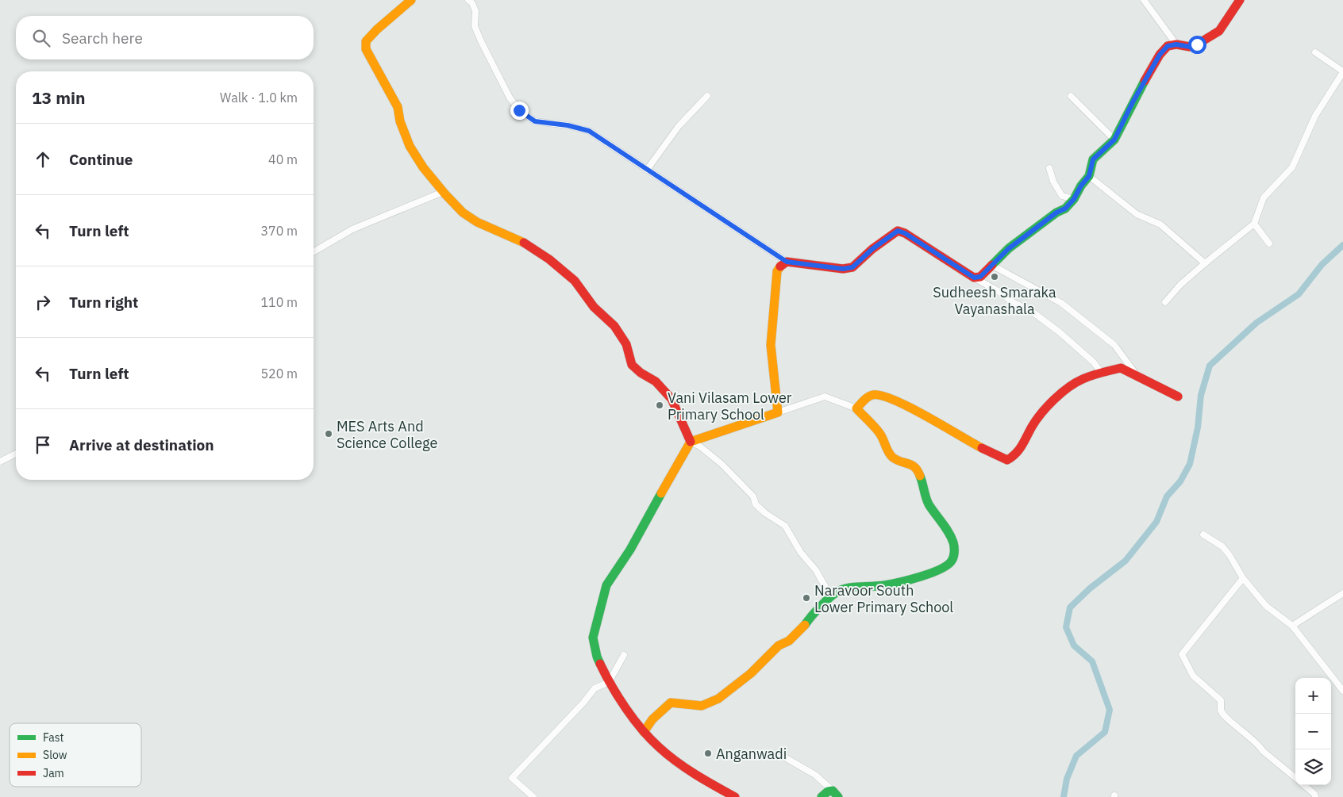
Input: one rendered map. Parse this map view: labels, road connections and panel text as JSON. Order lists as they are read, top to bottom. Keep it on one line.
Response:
{"places":["Sudheesh Smaraka Vayanashala","Vani Vilasam Lower Primary School","MES Arts And Science College","Naravoor South Lower Primary School","Anganwadi"],"legend":["Fast","Slow","Jam"],"page":{"search":"Search here","heading":["13 min","Walk · 1.0 km"],"list":[["Continue","40 m"],["Turn left","370 m"],["Turn right","110 m"],["Turn left","520 m"],"Arrive at destination"],"map_buttons":["+","−"]}}
